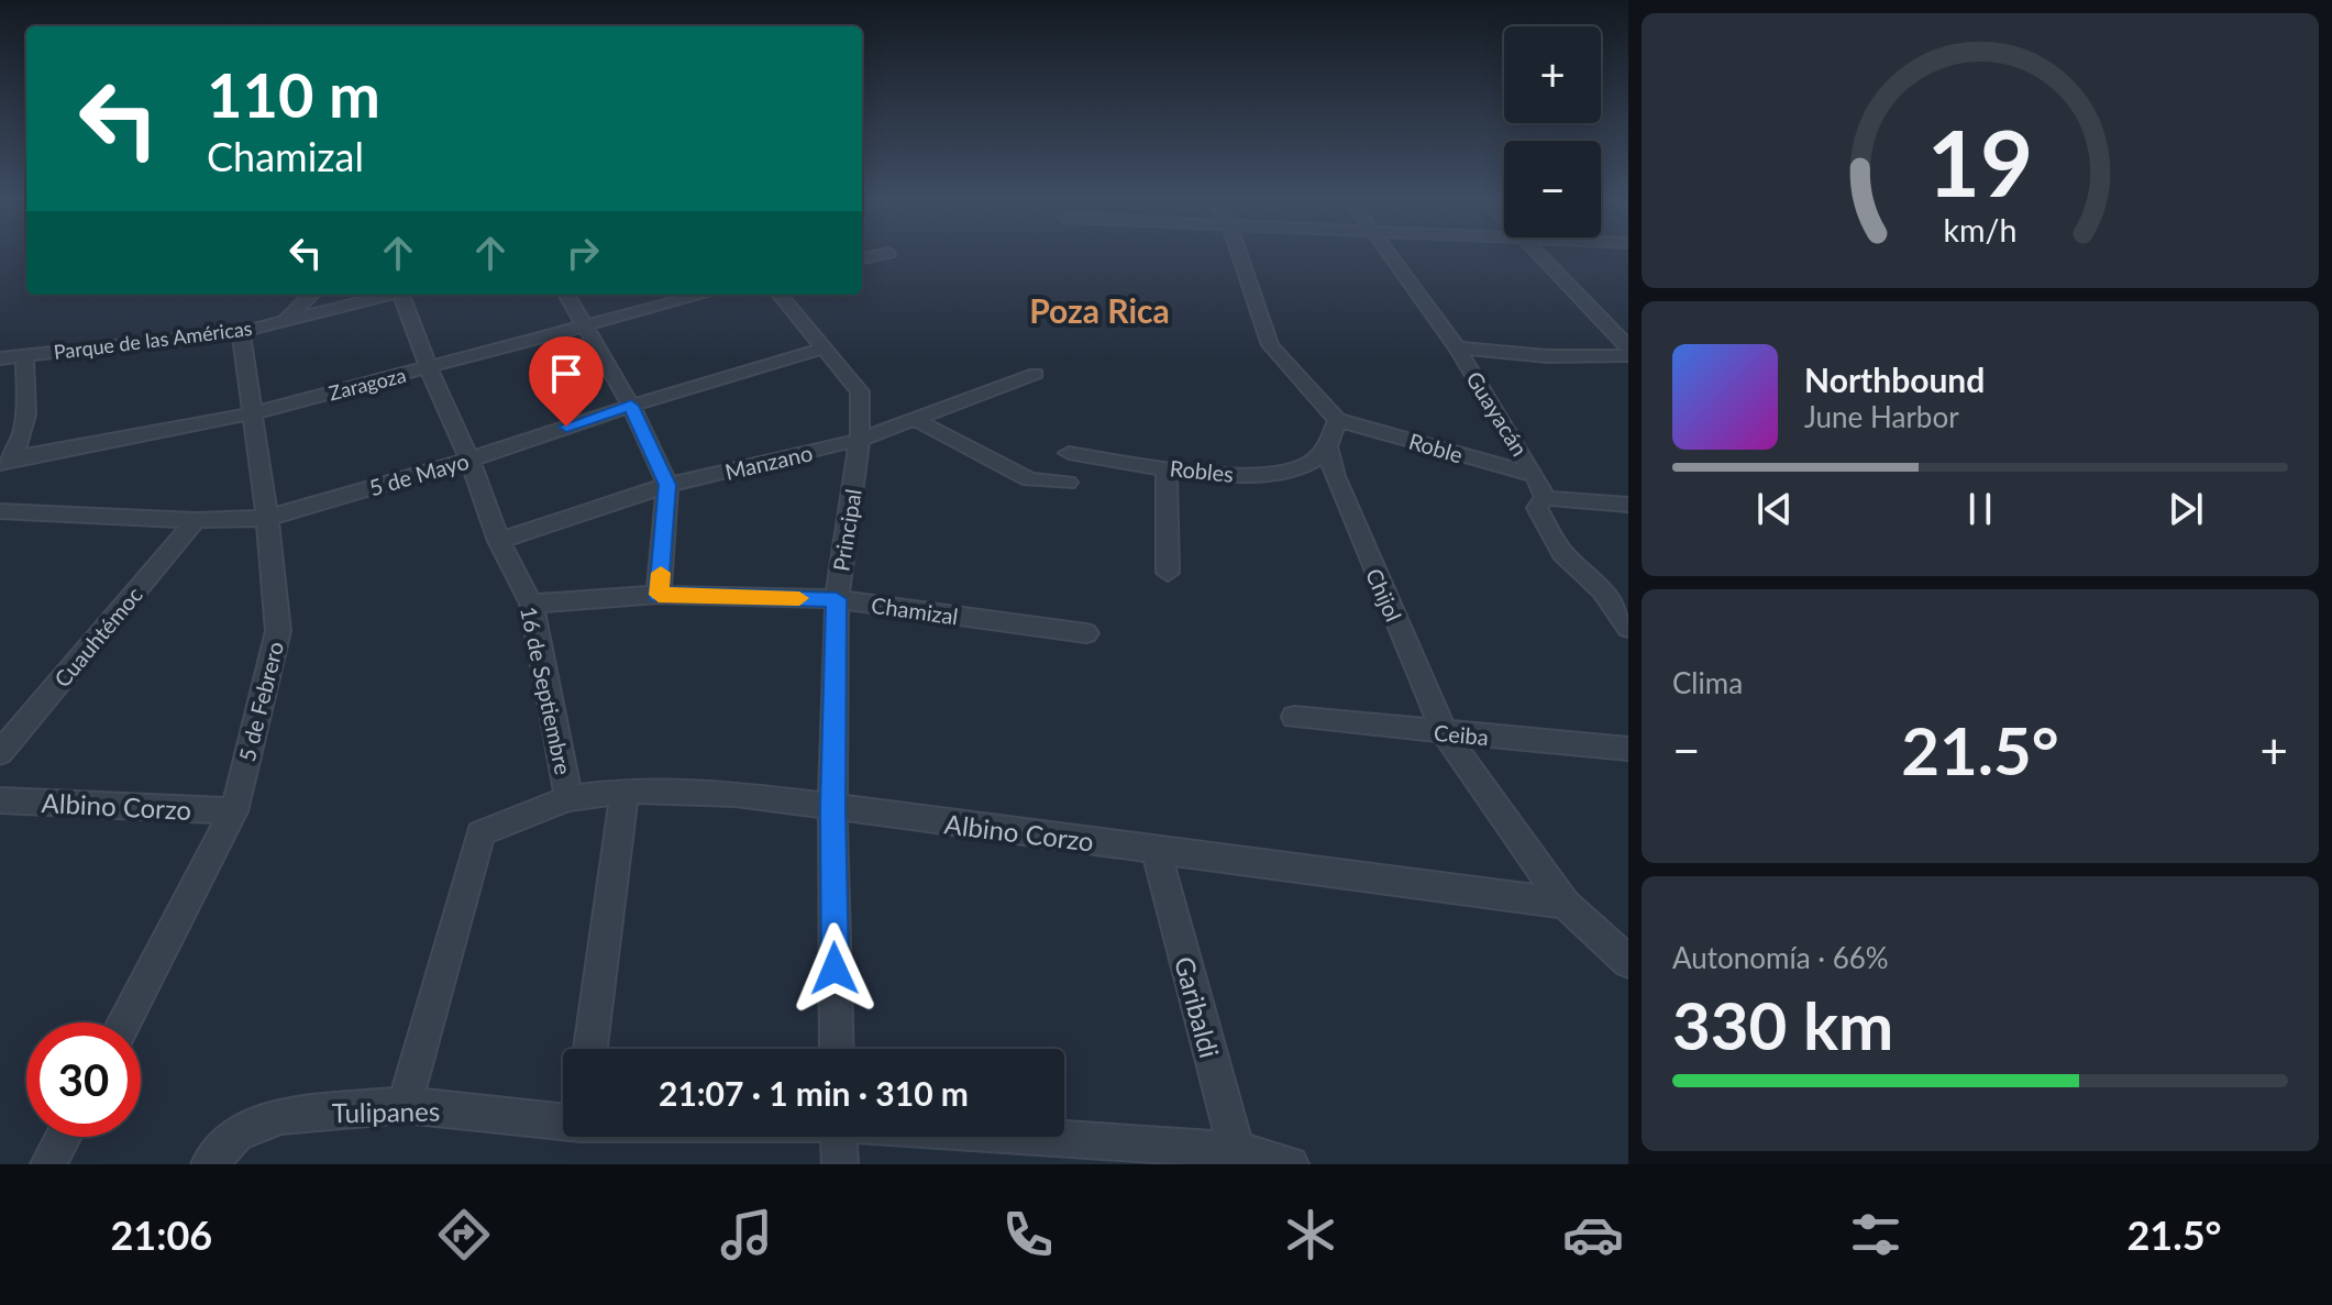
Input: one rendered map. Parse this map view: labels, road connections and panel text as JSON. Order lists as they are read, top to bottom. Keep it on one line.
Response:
{"streets":{"street":["Parque de las Américas","Zaragoza","Guayacán","Roble","Manzano","Robles","5 de Mayo","Principal","Chijol","Chamizal","Cuauhtémoc","16 de Septiembre","5 de Febrero","Ceiba","Albino Corzo","Garibaldi","Tulipanes"]},"crossings":[["Parque de las Américas","5 de Febrero"],["Zaragoza","16 de Septiembre"],["Zaragoza","5 de Febrero"],["Guayacán","Roble"],["Manzano","Principal"],["Manzano","16 de Septiembre"],["Robles","Chijol"],["5 de Mayo","Principal"],["5 de Mayo","Cuauhtémoc"],["5 de Mayo","16 de Septiembre"],["5 de Mayo","5 de Febrero"],["Principal","Chamizal"],["Principal","Albino Corzo"],["Chijol","Ceiba"],["Chijol","Albino Corzo"],["Chamizal","16 de Septiembre"],["16 de Septiembre","Albino Corzo"],["5 de Febrero","Albino Corzo"],["Albino Corzo","Garibaldi"],["Albino Corzo","Tulipanes"],["Garibaldi","Tulipanes"]],"districts":["Poza Rica"],"page":{"map_buttons":["+","−"],"turn":["110 m","Chamizal"],"song":["Northbound","June Harbor"],"tile":["Clima",["Autonomía · 66%","330 km"]],"heat":["−","21.5°","+"],"limit":"30","trip":"21:07 · 1 min · 310 m","tabs":["21:06","21.5°"],"gauge":["19","km/h"]}}
